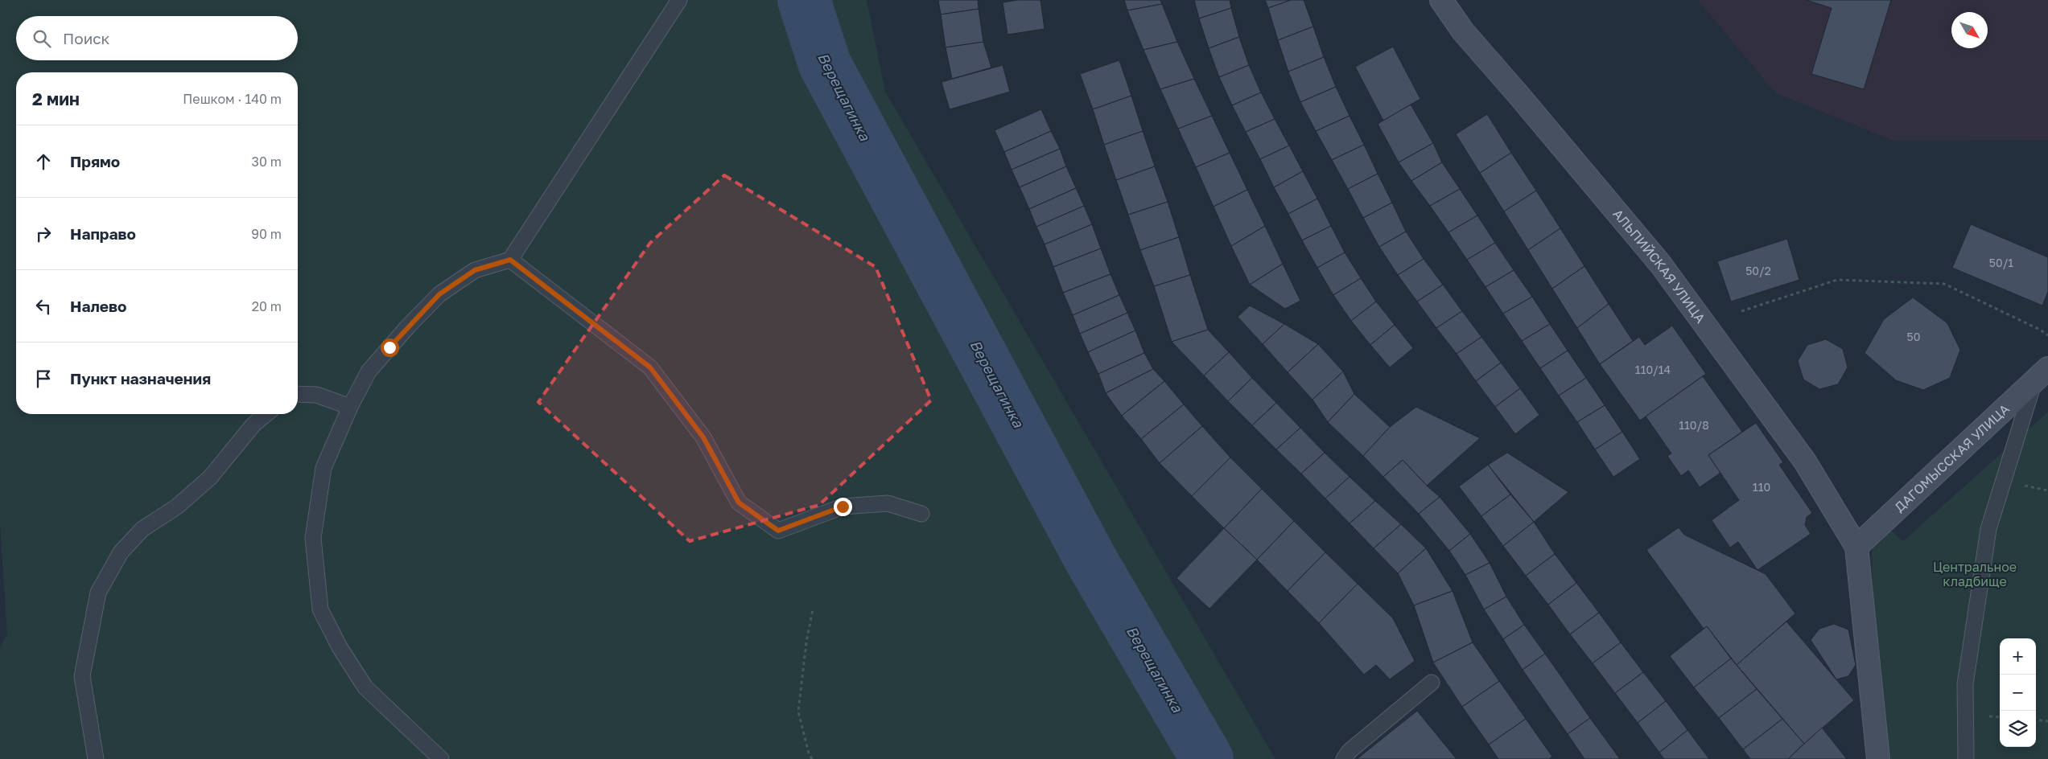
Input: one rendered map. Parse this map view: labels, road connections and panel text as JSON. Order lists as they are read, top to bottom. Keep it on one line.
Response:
{"streets":{"street":["АЛЬПИЙСКАЯ УЛИЦА","ДАГОМЫССКАЯ УЛИЦА"]},"crossings":[["АЛЬПИЙСКАЯ УЛИЦА","ДАГОМЫССКАЯ УЛИЦА"]],"water":["Верещагинка"],"parks":["Центральное кладбище"],"house_numbers":["50/1","50/2","50","110/14","110/8","110"],"north":"bottom right","page":{"search":"Поиск","heading":["2 мин","Пешком · 140 m"],"list":[["Прямо","30 m"],["Направо","90 m"],["Налево","20 m"],"Пункт назначения"],"map_buttons":["+","−"]}}
